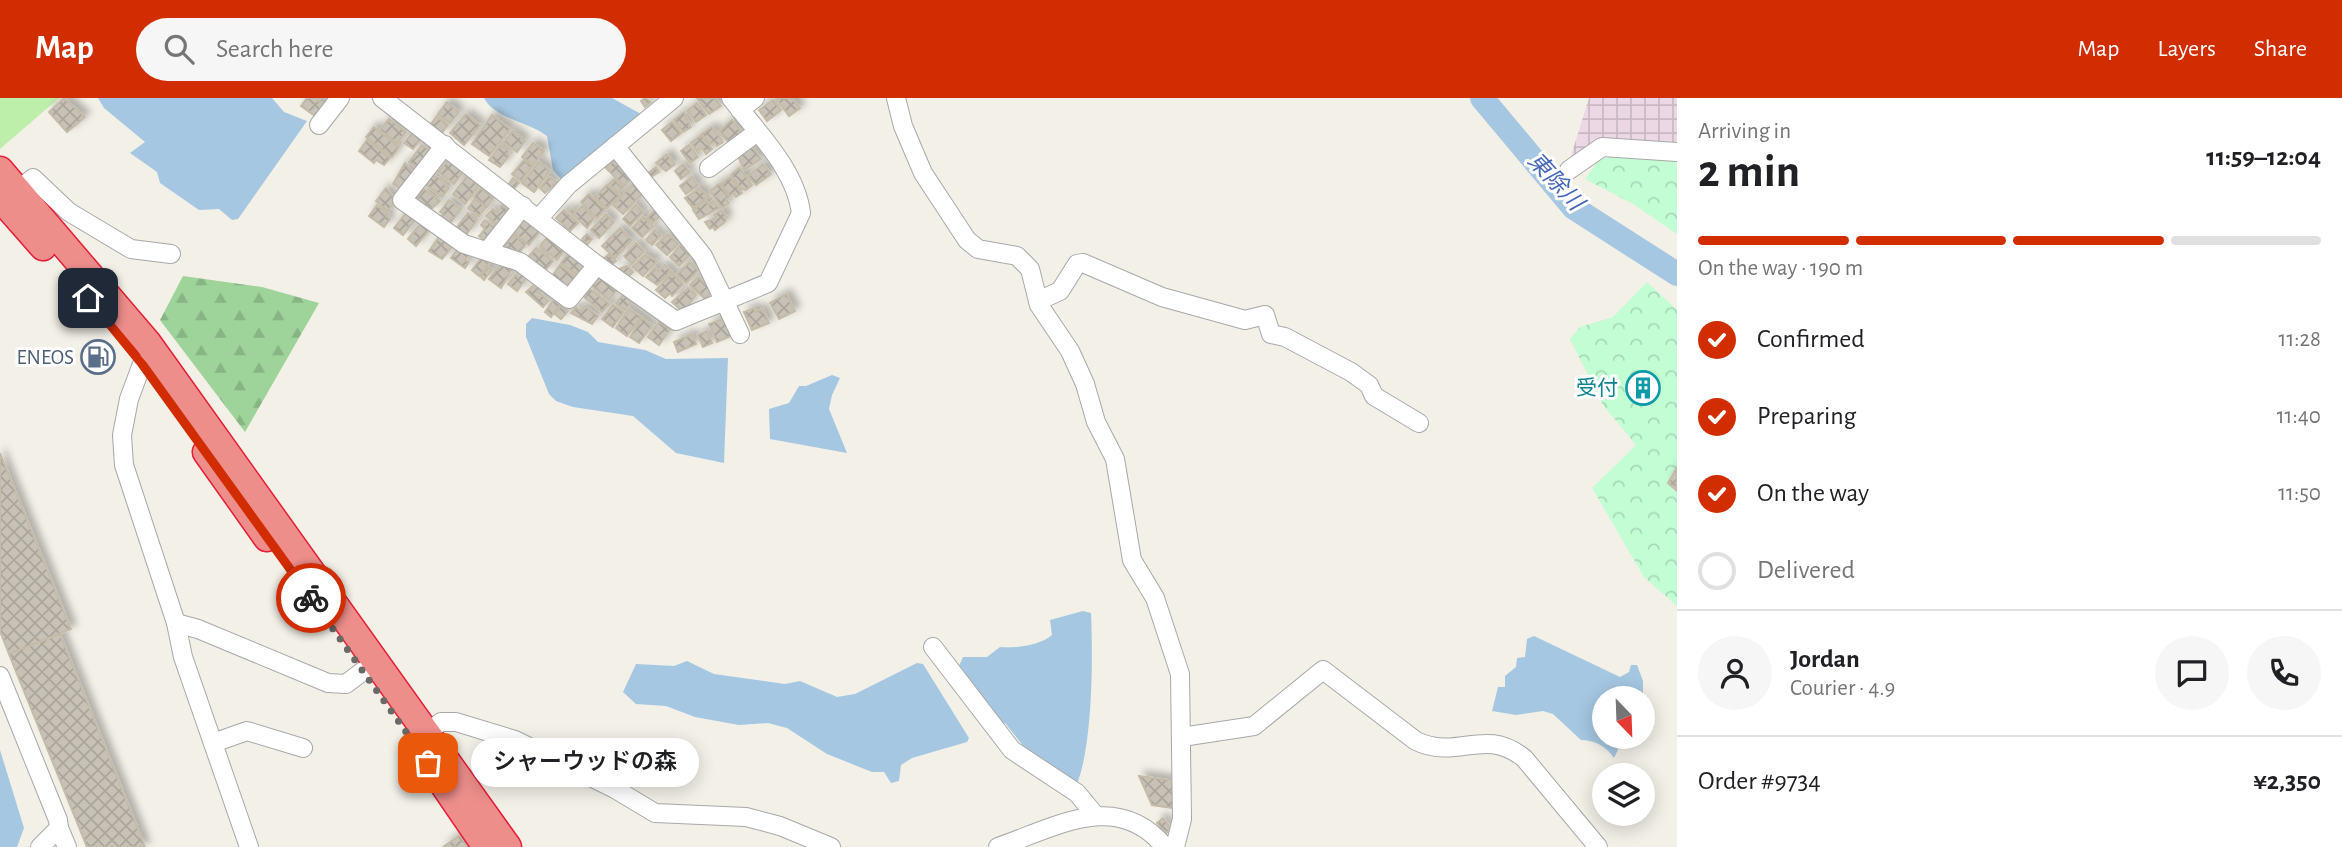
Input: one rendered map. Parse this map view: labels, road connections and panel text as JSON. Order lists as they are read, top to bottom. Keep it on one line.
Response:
{"water":["東除川"],"places":{"fuel station":["ENEOS"],"building":["受付"],"other":["シャーウッドの森"]},"north":"bottom right","page":{"header":"Map","search":"Search here","nav":["Map","Layers","Share"],"heading":["2 min","Arriving in","11:59–12:04"],"panel":["Jordan","Courier · 4.9","Order #9734","¥2,350"],"bar":"On the way · 190 m","list":[["Confirmed","11:28"],["Preparing","11:40"],["On the way","11:50"],"Delivered"],"bubble":"シャーウッドの森"}}
